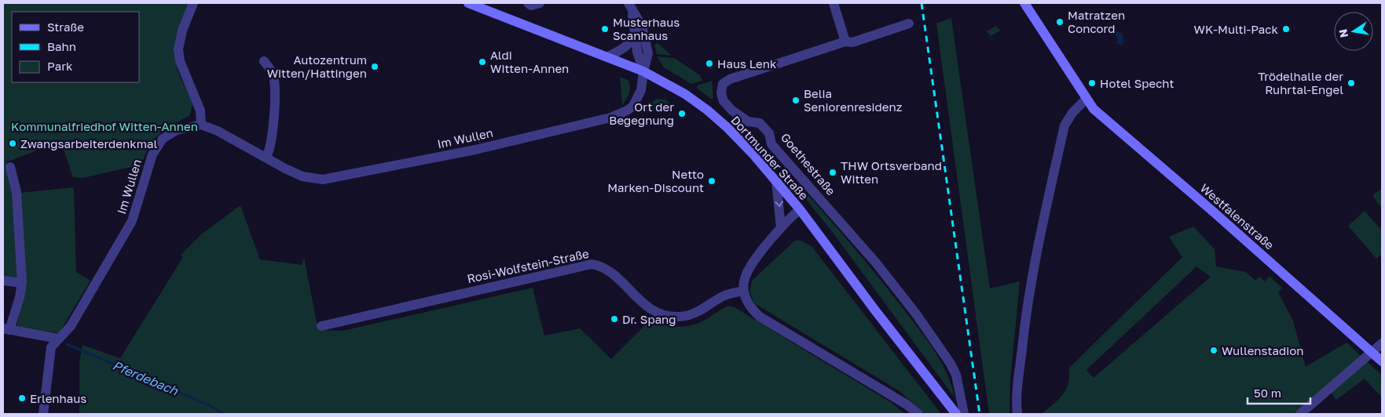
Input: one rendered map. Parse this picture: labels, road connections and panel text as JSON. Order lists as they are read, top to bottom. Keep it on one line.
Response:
{"streets":{"main road":["Dortmunder Straße","Westfalenstraße"],"street":["Im Wullen","Goethestraße","Rosi-Wolfstein-Straße"]},"crossings":[["Im Wullen","Dortmunder Straße"],["Dortmunder Straße","Goethestraße"]],"water":["Pferdebach"],"parks":["Kommunalfriedhof Witten-Annen"],"places":["Matratzen Concord","Musterhaus Scanhaus","WK-Multi-Pack","Aldi Witten-Annen","Haus Lenk","Autozentrum Witten/Hattingen","Hotel Specht","Trödelhalle der Ruhrtal-Engel","Belia Seniorenresidenz","Ort der Begegnung","Zwangsarbeiterdenkmal","THW Ortsverband Witten","Netto Marken-Discount","Dr. Spang","Wullenstadion","Erlenhaus"],"legend":["Straße","Bahn","Park"],"scale_bar":"50 m","north":"left"}
